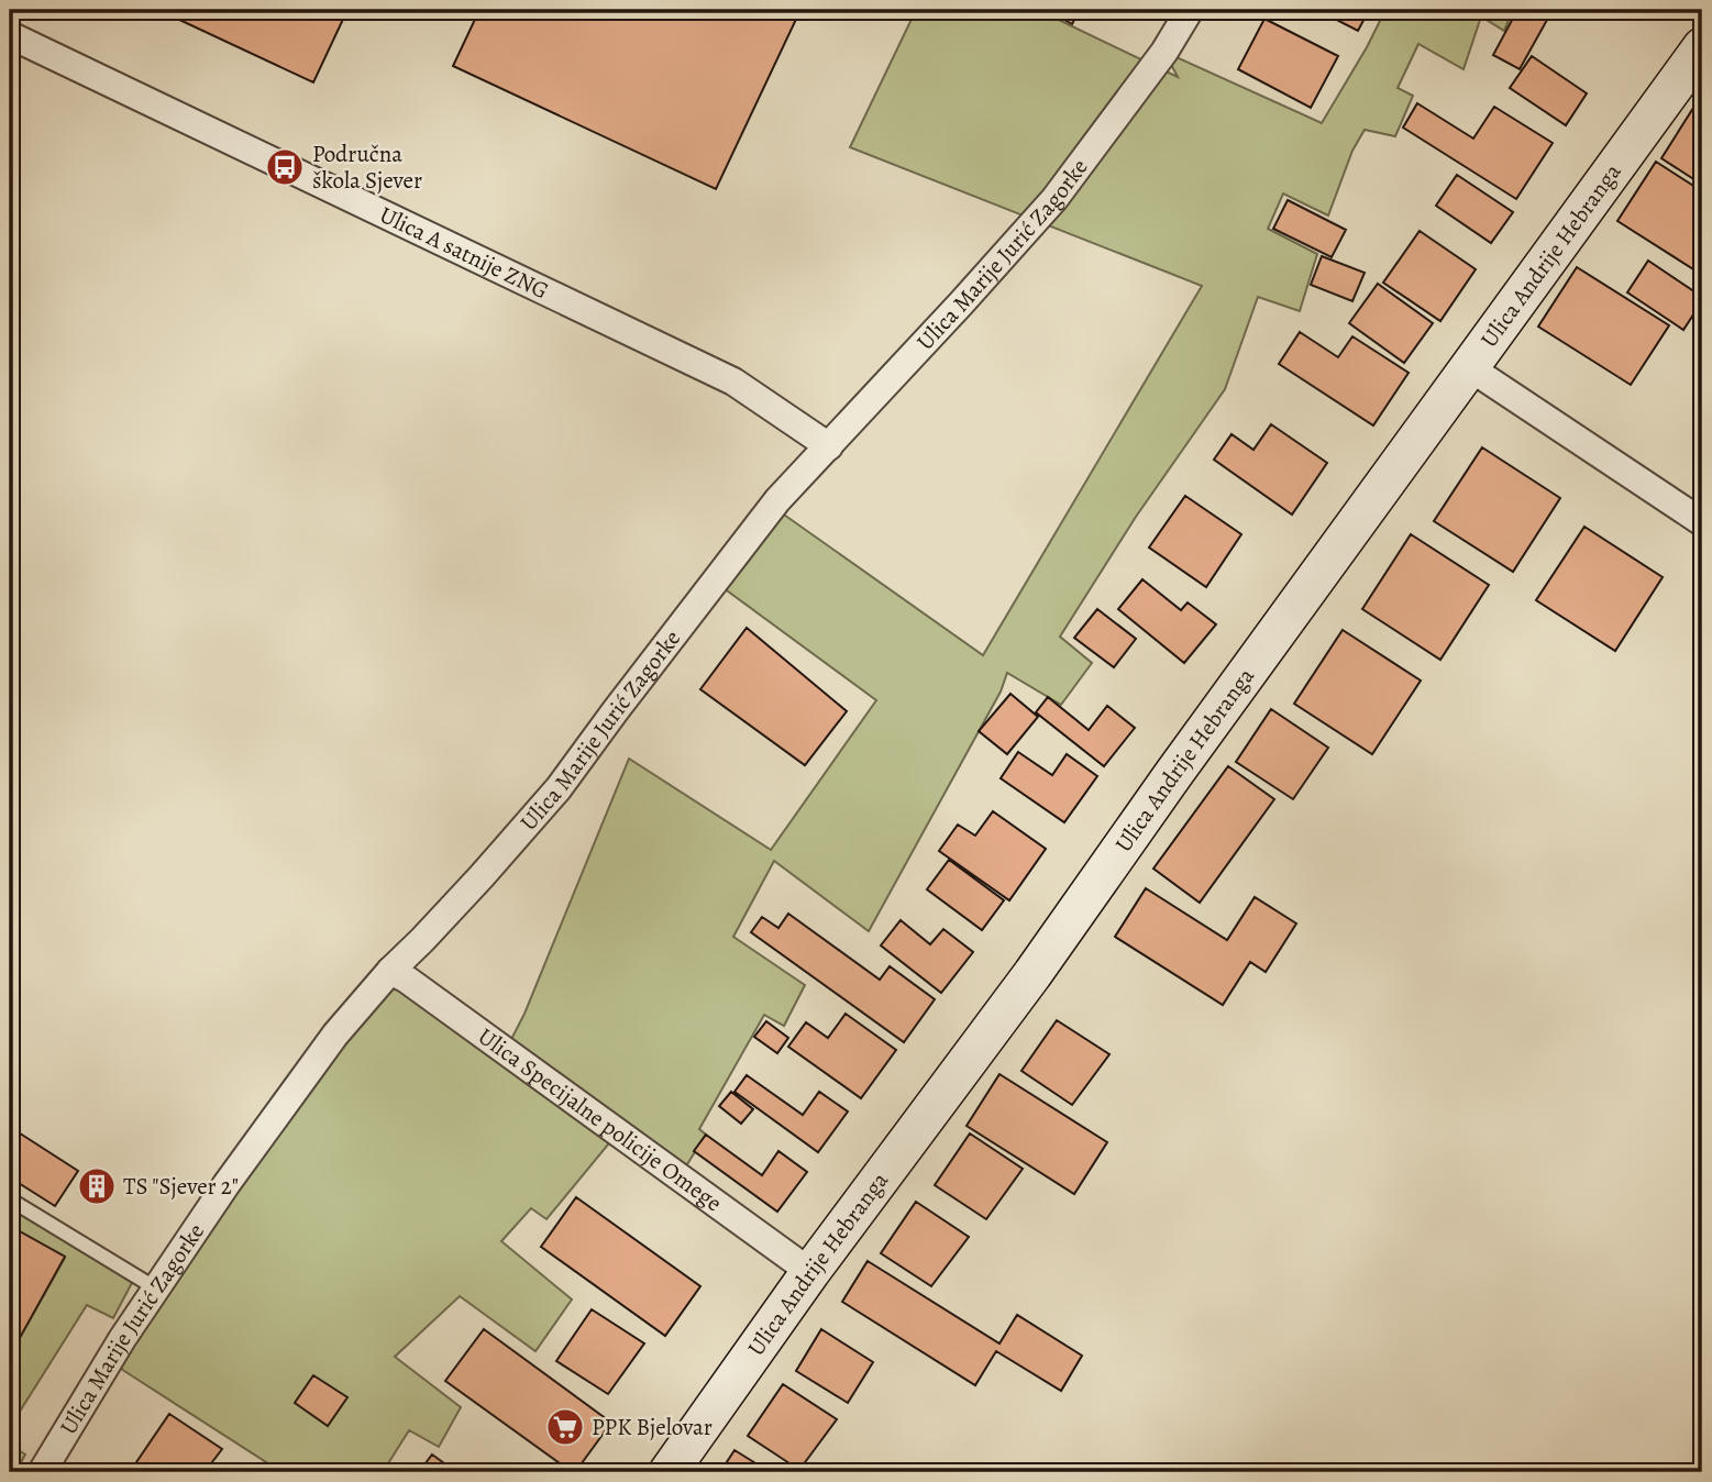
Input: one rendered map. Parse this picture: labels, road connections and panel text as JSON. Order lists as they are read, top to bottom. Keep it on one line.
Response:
{"streets":{"main road":["Ulica Andrije Hebranga"],"street":["Ulica A satnije ZNG","Ulica Marije Jurić Zagorke","Ulica Specijalne policije Omege"]},"crossings":[["Ulica A satnije ZNG","Ulica Marije Jurić Zagorke"],["Ulica Marije Jurić Zagorke","Ulica Specijalne policije Omege"],["Ulica Andrije Hebranga","Ulica Specijalne policije Omege"]],"places":{"bus stop":["Područna škola Sjever"],"building":["TS \"Sjever 2\""],"supermarket":["PPK Bjelovar"]}}
